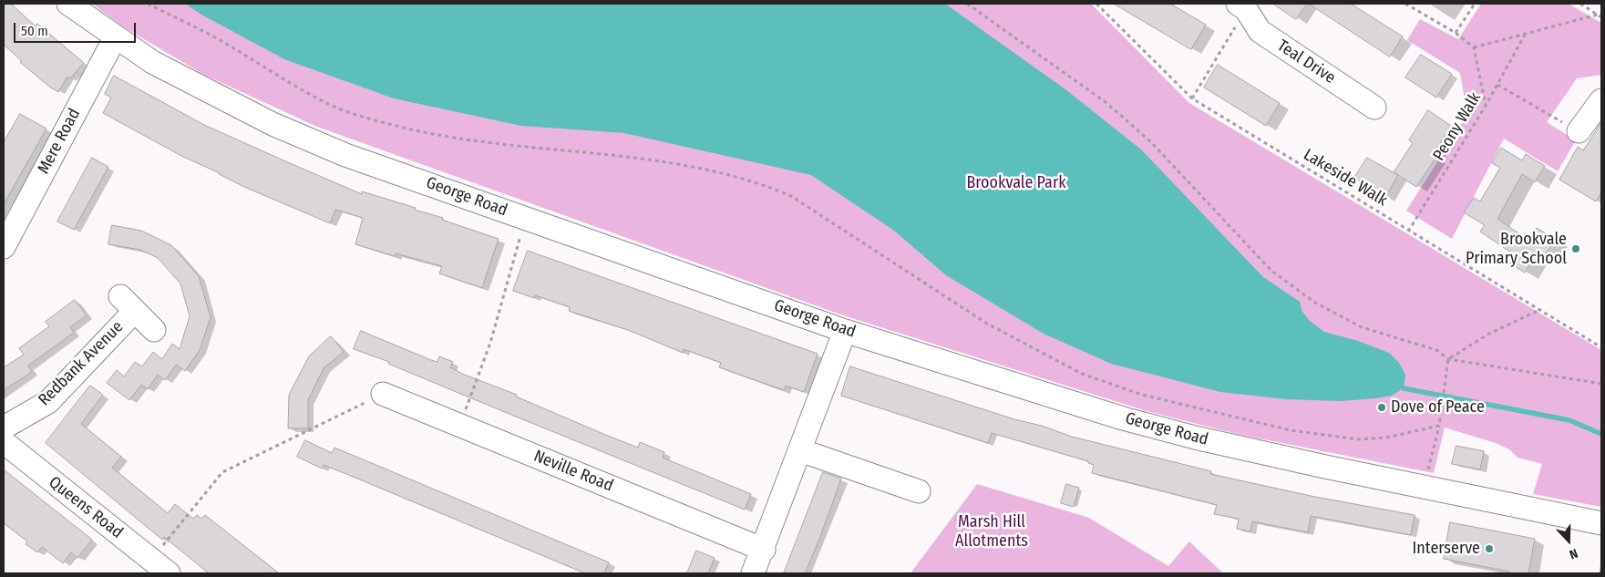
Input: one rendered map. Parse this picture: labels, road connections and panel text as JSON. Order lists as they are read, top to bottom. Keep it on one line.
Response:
{"streets":{"street":["Teal Drive","Mere Road","George Road","Redbank Avenue","Neville Road","Queens Road"],"path":["Peony Walk","Lakeside Walk"]},"crossings":[["Peony Walk","Lakeside Walk"],["Mere Road","George Road"]],"parks":["Brookvale Park","Marsh Hill Allotments"],"places":["Brookvale Primary School","Dove of Peace","Interserve"],"scale_bar":"50 m","north":"bottom"}
